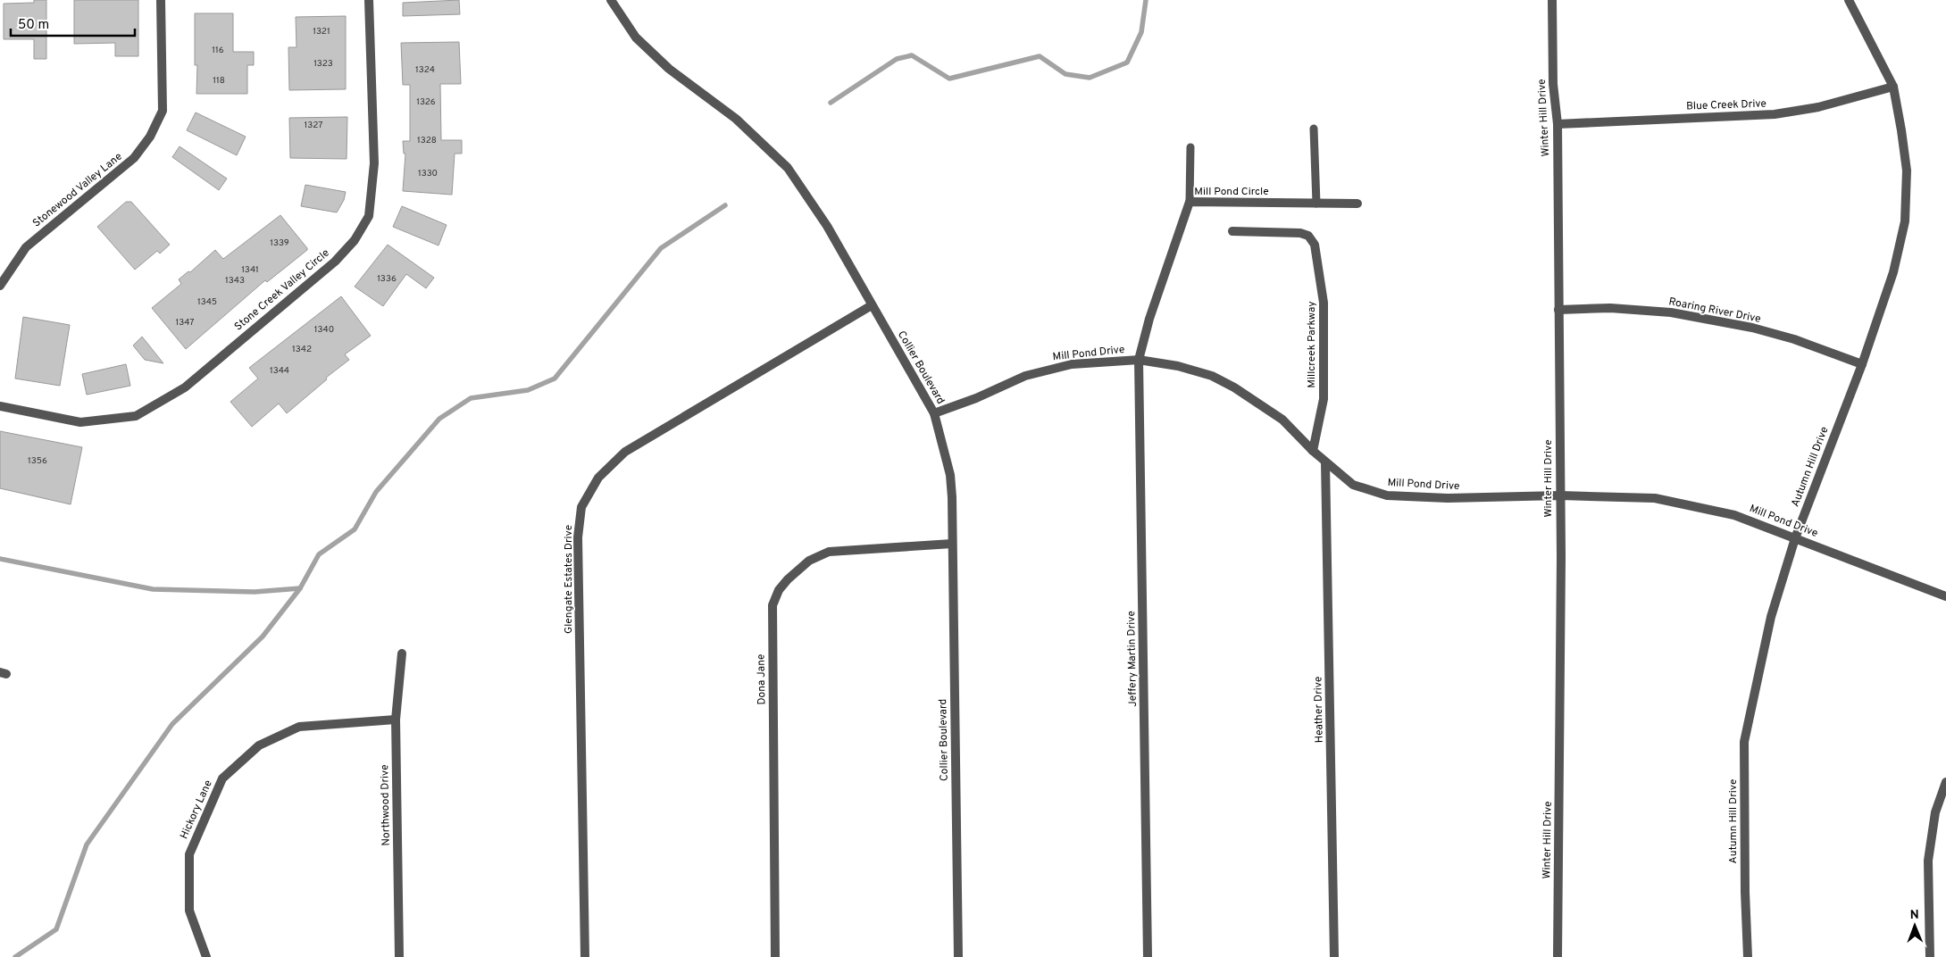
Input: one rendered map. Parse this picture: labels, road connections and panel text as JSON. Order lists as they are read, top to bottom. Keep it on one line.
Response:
{"streets":{"street":["Blue Creek Drive","Winter Hill Drive","Stonewood Valley Lane","Mill Pond Circle","Stone Creek Valley Circle","Roaring River Drive","Millcreek Parkway","Mill Pond Drive","Collier Boulevard","Autumn Hill Drive","Glengate Estates Drive","Jeffery Martin Drive","Dona Jane","Heather Drive","Northwood Drive","Hickory Lane"]},"crossings":[["Blue Creek Drive","Winter Hill Drive"],["Blue Creek Drive","Autumn Hill Drive"],["Winter Hill Drive","Roaring River Drive"],["Winter Hill Drive","Mill Pond Drive"],["Mill Pond Circle","Mill Pond Drive"],["Mill Pond Circle","Jeffery Martin Drive"],["Roaring River Drive","Autumn Hill Drive"],["Millcreek Parkway","Mill Pond Drive"],["Mill Pond Drive","Collier Boulevard"],["Mill Pond Drive","Autumn Hill Drive"],["Mill Pond Drive","Jeffery Martin Drive"],["Mill Pond Drive","Heather Drive"],["Collier Boulevard","Glengate Estates Drive"],["Collier Boulevard","Dona Jane"],["Northwood Drive","Hickory Lane"]],"house_numbers":["1321","116","1323","1324","118","1326","1327","1328","1330","1339","1341","1336","1343","1345","1347","1340","1342","1344","1356"],"scale_bar":"50 m","north":"top"}
